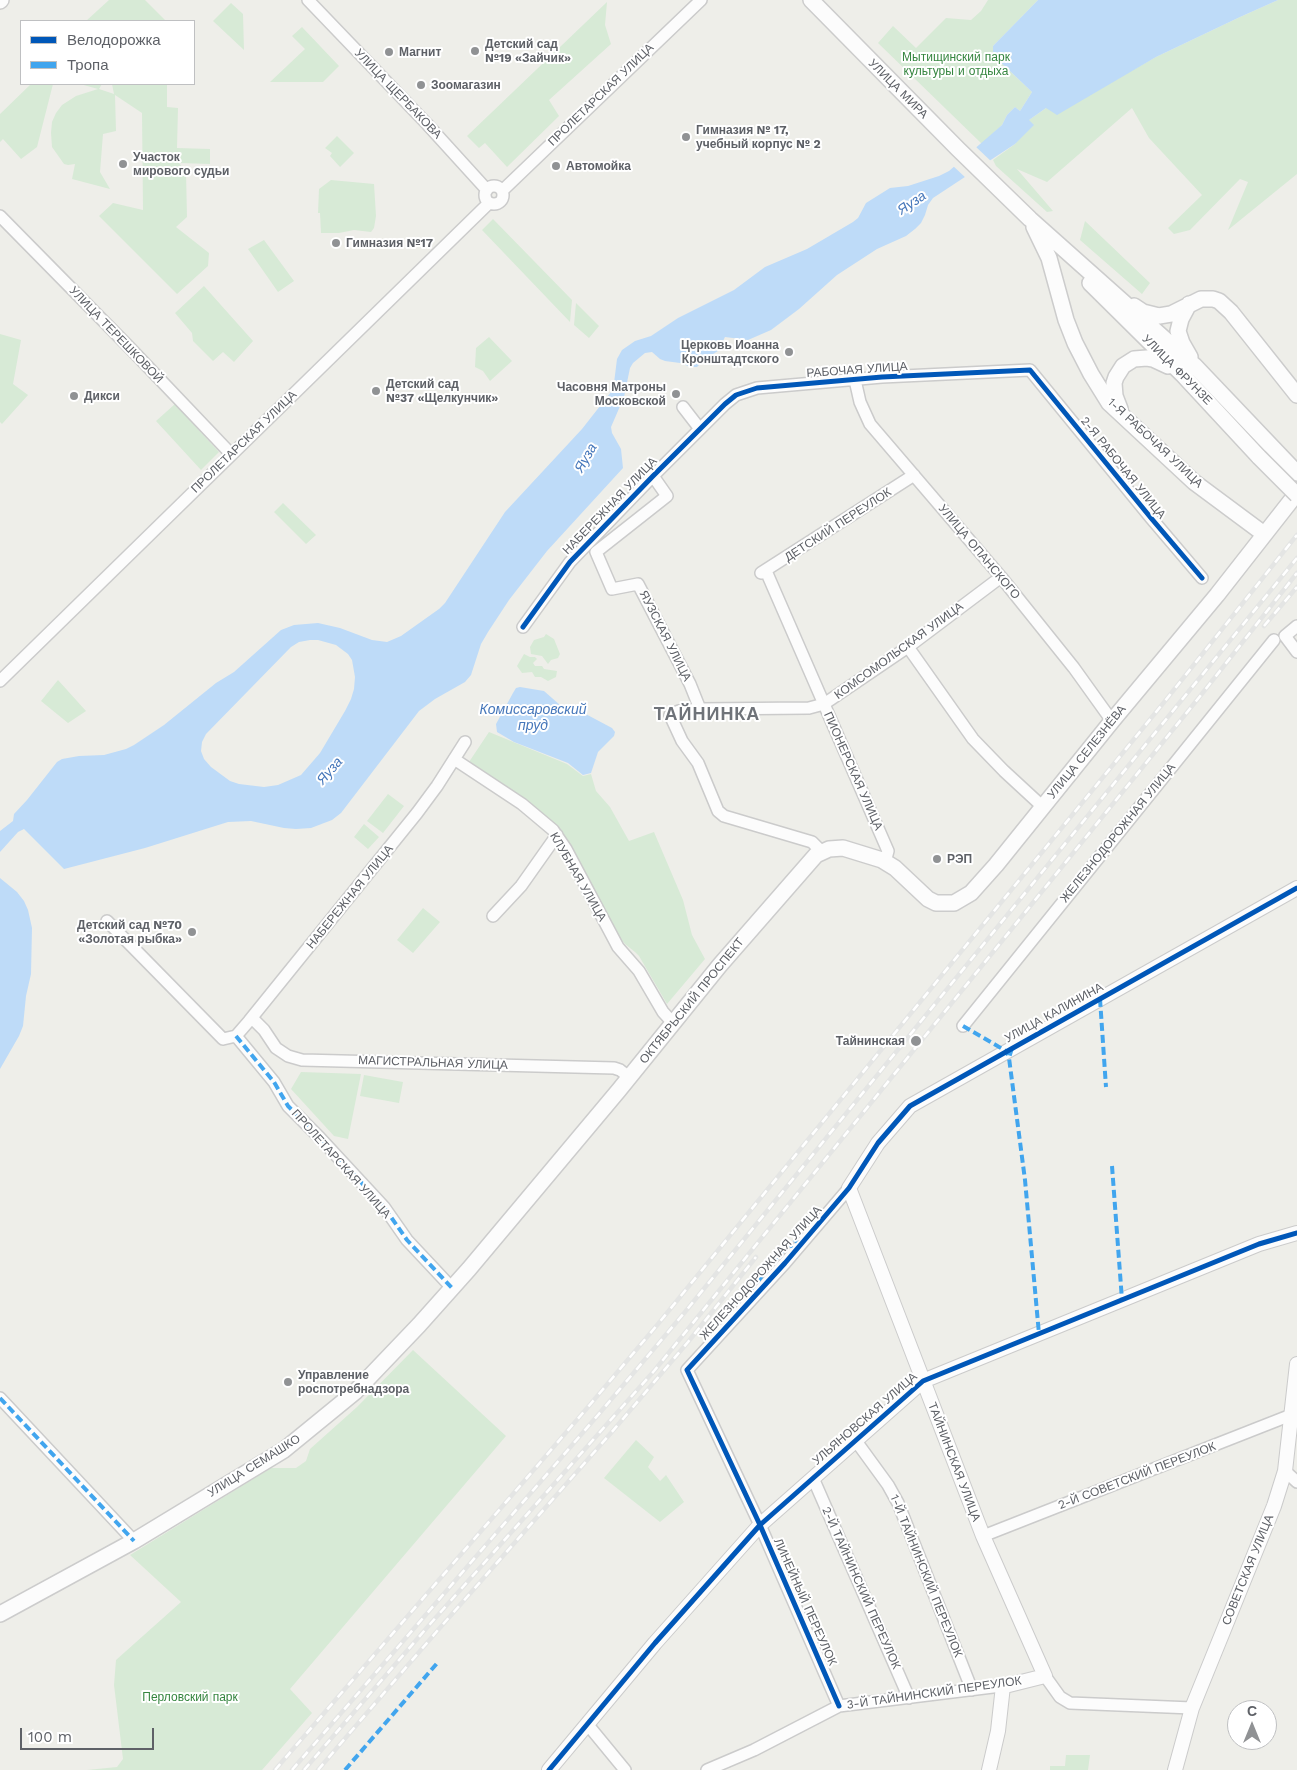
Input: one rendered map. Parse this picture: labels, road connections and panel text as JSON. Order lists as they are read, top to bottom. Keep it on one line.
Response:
{"streets":{"main road":["УЛИЦА МИРА","УЛИЦА ФРУНЗЕ","1-Я РАБОЧАЯ УЛИЦА","УЛИЦА СЕЛЕЗНЁВА","ОКТЯБРЬСКИЙ ПРОСПЕКТ","УЛИЦА СЕМАШКО"],"street":["УЛИЦА ЩЕРБАКОВА","ПРОЛЕТАРСКАЯ УЛИЦА","УЛИЦА ТЕРЕШКОВОЙ","РАБОЧАЯ УЛИЦА","2-Я РАБОЧАЯ УЛИЦА","НАБЕРЕЖНАЯ УЛИЦА","ДЕТСКИЙ ПЕРЕУЛОК","УЛИЦА ОПАНСКОГО","ЯУЗСКАЯ УЛИЦА","КОМСОМОЛЬСКАЯ УЛИЦА","ПИОНЕРСКАЯ УЛИЦА","ЖЕЛЕЗНОДОРОЖНАЯ УЛИЦА","КЛУБНАЯ УЛИЦА","УЛИЦА КАЛИНИНА","МАГИСТРАЛЬНАЯ УЛИЦА","УЛЬЯНОВСКАЯ УЛИЦА","ТАЙНИНСКАЯ УЛИЦА","2-Й СОВЕТСКИЙ ПЕРЕУЛОК","СОВЕТСКАЯ УЛИЦА","1-Й ТАЙНИНСКИЙ ПЕРЕУЛОК","2-Й ТАЙНИНСКИЙ ПЕРЕУЛОК","ЛИНЕЙНЫЙ ПЕРЕУЛОК","3-Й ТАЙНИНСКИЙ ПЕРЕУЛОК"]},"crossings":[["УЛИЦА МИРА","УЛИЦА ФРУНЗЕ"],["УЛИЦА ЩЕРБАКОВА","ПРОЛЕТАРСКАЯ УЛИЦА"],["ПРОЛЕТАРСКАЯ УЛИЦА","УЛИЦА ТЕРЕШКОВОЙ"],["ПРОЛЕТАРСКАЯ УЛИЦА","НАБЕРЕЖНАЯ УЛИЦА"],["ПРОЛЕТАРСКАЯ УЛИЦА","УЛИЦА СЕМАШКО"],["РАБОЧАЯ УЛИЦА","2-Я РАБОЧАЯ УЛИЦА"],["РАБОЧАЯ УЛИЦА","НАБЕРЕЖНАЯ УЛИЦА"],["РАБОЧАЯ УЛИЦА","УЛИЦА ОПАНСКОГО"],["УЛИЦА ФРУНЗЕ","1-Я РАБОЧАЯ УЛИЦА"],["УЛИЦА ФРУНЗЕ","УЛИЦА СЕЛЕЗНЁВА"],["1-Я РАБОЧАЯ УЛИЦА","УЛИЦА СЕЛЕЗНЁВА"],["НАБЕРЕЖНАЯ УЛИЦА","ЯУЗСКАЯ УЛИЦА"],["НАБЕРЕЖНАЯ УЛИЦА","КЛУБНАЯ УЛИЦА"],["НАБЕРЕЖНАЯ УЛИЦА","МАГИСТРАЛЬНАЯ УЛИЦА"],["ДЕТСКИЙ ПЕРЕУЛОК","УЛИЦА ОПАНСКОГО"],["ДЕТСКИЙ ПЕРЕУЛОК","ПИОНЕРСКАЯ УЛИЦА"],["УЛИЦА ОПАНСКОГО","КОМСОМОЛЬСКАЯ УЛИЦА"],["УЛИЦА ОПАНСКОГО","УЛИЦА СЕЛЕЗНЁВА"],["ЯУЗСКАЯ УЛИЦА","КОМСОМОЛЬСКАЯ УЛИЦА"],["КОМСОМОЛЬСКАЯ УЛИЦА","ПИОНЕРСКАЯ УЛИЦА"],["УЛИЦА СЕЛЕЗНЁВА","ПИОНЕРСКАЯ УЛИЦА"],["ЖЕЛЕЗНОДОРОЖНАЯ УЛИЦА","УЛИЦА КАЛИНИНА"],["ЖЕЛЕЗНОДОРОЖНАЯ УЛИЦА","ТАЙНИНСКАЯ УЛИЦА"],["ЖЕЛЕЗНОДОРОЖНАЯ УЛИЦА","ЛИНЕЙНЫЙ ПЕРЕУЛОК"],["КЛУБНАЯ УЛИЦА","ОКТЯБРЬСКИЙ ПРОСПЕКТ"],["ОКТЯБРЬСКИЙ ПРОСПЕКТ","МАГИСТРАЛЬНАЯ УЛИЦА"],["ОКТЯБРЬСКИЙ ПРОСПЕКТ","УЛИЦА СЕМАШКО"],["УЛИЦА КАЛИНИНА","ТАЙНИНСКАЯ УЛИЦА"],["УЛЬЯНОВСКАЯ УЛИЦА","ТАЙНИНСКАЯ УЛИЦА"],["УЛЬЯНОВСКАЯ УЛИЦА","1-Й ТАЙНИНСКИЙ ПЕРЕУЛОК"],["УЛЬЯНОВСКАЯ УЛИЦА","2-Й ТАЙНИНСКИЙ ПЕРЕУЛОК"],["УЛЬЯНОВСКАЯ УЛИЦА","ЛИНЕЙНЫЙ ПЕРЕУЛОК"],["ТАЙНИНСКАЯ УЛИЦА","2-Й СОВЕТСКИЙ ПЕРЕУЛОК"],["ТАЙНИНСКАЯ УЛИЦА","3-Й ТАЙНИНСКИЙ ПЕРЕУЛОК"],["2-Й СОВЕТСКИЙ ПЕРЕУЛОК","СОВЕТСКАЯ УЛИЦА"],["1-Й ТАЙНИНСКИЙ ПЕРЕУЛОК","3-Й ТАЙНИНСКИЙ ПЕРЕУЛОК"],["2-Й ТАЙНИНСКИЙ ПЕРЕУЛОК","3-Й ТАЙНИНСКИЙ ПЕРЕУЛОК"],["ЛИНЕЙНЫЙ ПЕРЕУЛОК","3-Й ТАЙНИНСКИЙ ПЕРЕУЛОК"]],"districts":["ТАЙНИНКА"],"water":["Яуза","Комиссаровский пруд"],"parks":["Мытищинский парк культуры и отдыха","Перловский парк"],"places":["Детский сад №19 «Зайчик»","Магнит","Зоомагазин","Гимназия № 17, учебный корпус № 2","Участок мирового судьи","Автомойка","Гимназия №17","Церковь Иоанна Кронштадтского","Детский сад №37 «Щелкунчик»","Часовня Матроны Московской","Дикси","РЭП","Детский сад №70 «Золотая рыбка»","Тайнинская","Управление роспотребнадзора"],"legend":["Велодорожка","Тропа"],"scale_bar":"100 m","north":"top"}
